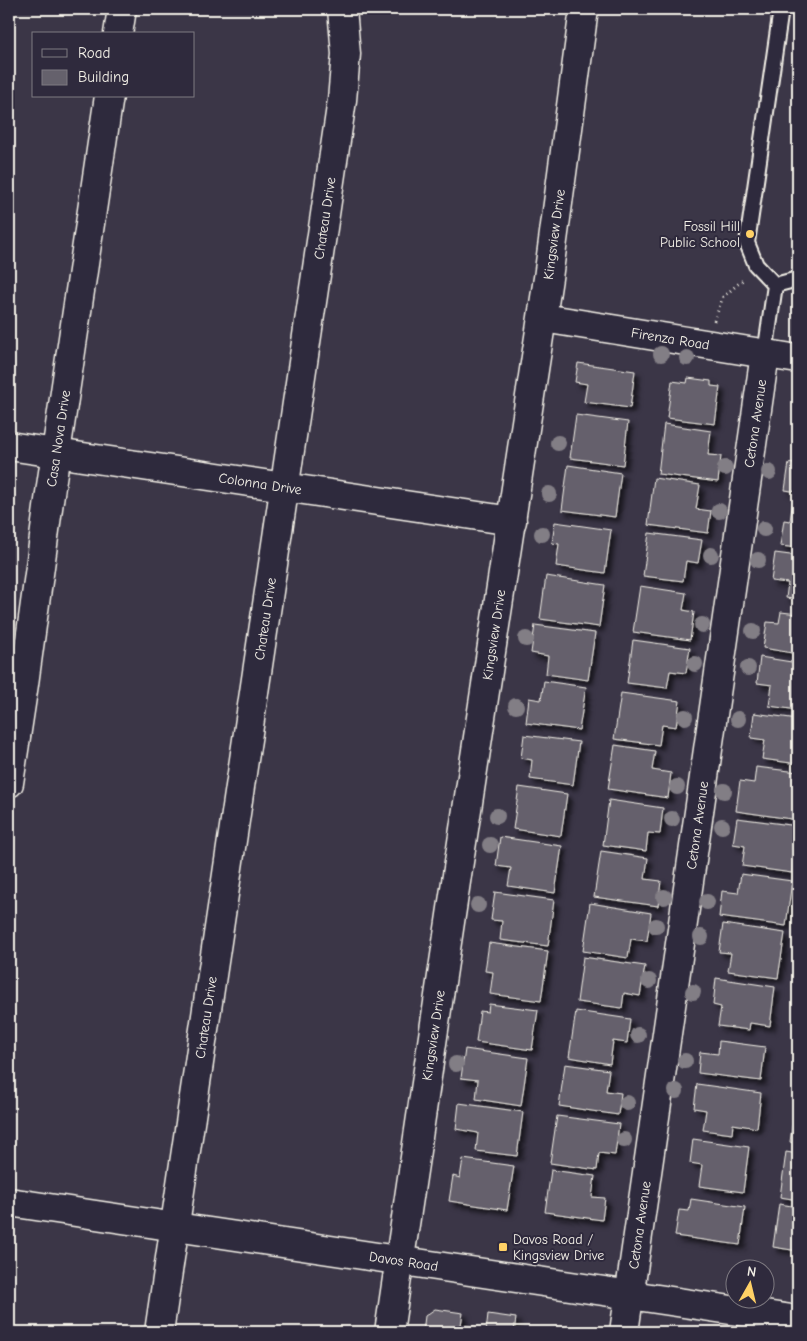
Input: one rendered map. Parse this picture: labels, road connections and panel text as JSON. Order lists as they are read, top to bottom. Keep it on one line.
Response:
{"streets":{"street":["Chateau Drive","Kingsview Drive","Firenza Road","Cetona Avenue","Casa Nova Drive","Colonna Drive","Davos Road"]},"crossings":[["Chateau Drive","Colonna Drive"],["Chateau Drive","Davos Road"],["Kingsview Drive","Firenza Road"],["Kingsview Drive","Colonna Drive"],["Kingsview Drive","Davos Road"],["Firenza Road","Cetona Avenue"],["Cetona Avenue","Davos Road"],["Casa Nova Drive","Colonna Drive"]],"places":{"other":["Fossil Hill Public School"],"transit":["Davos Road / Kingsview Drive"]},"legend":["Road","Building"],"north":"top"}
